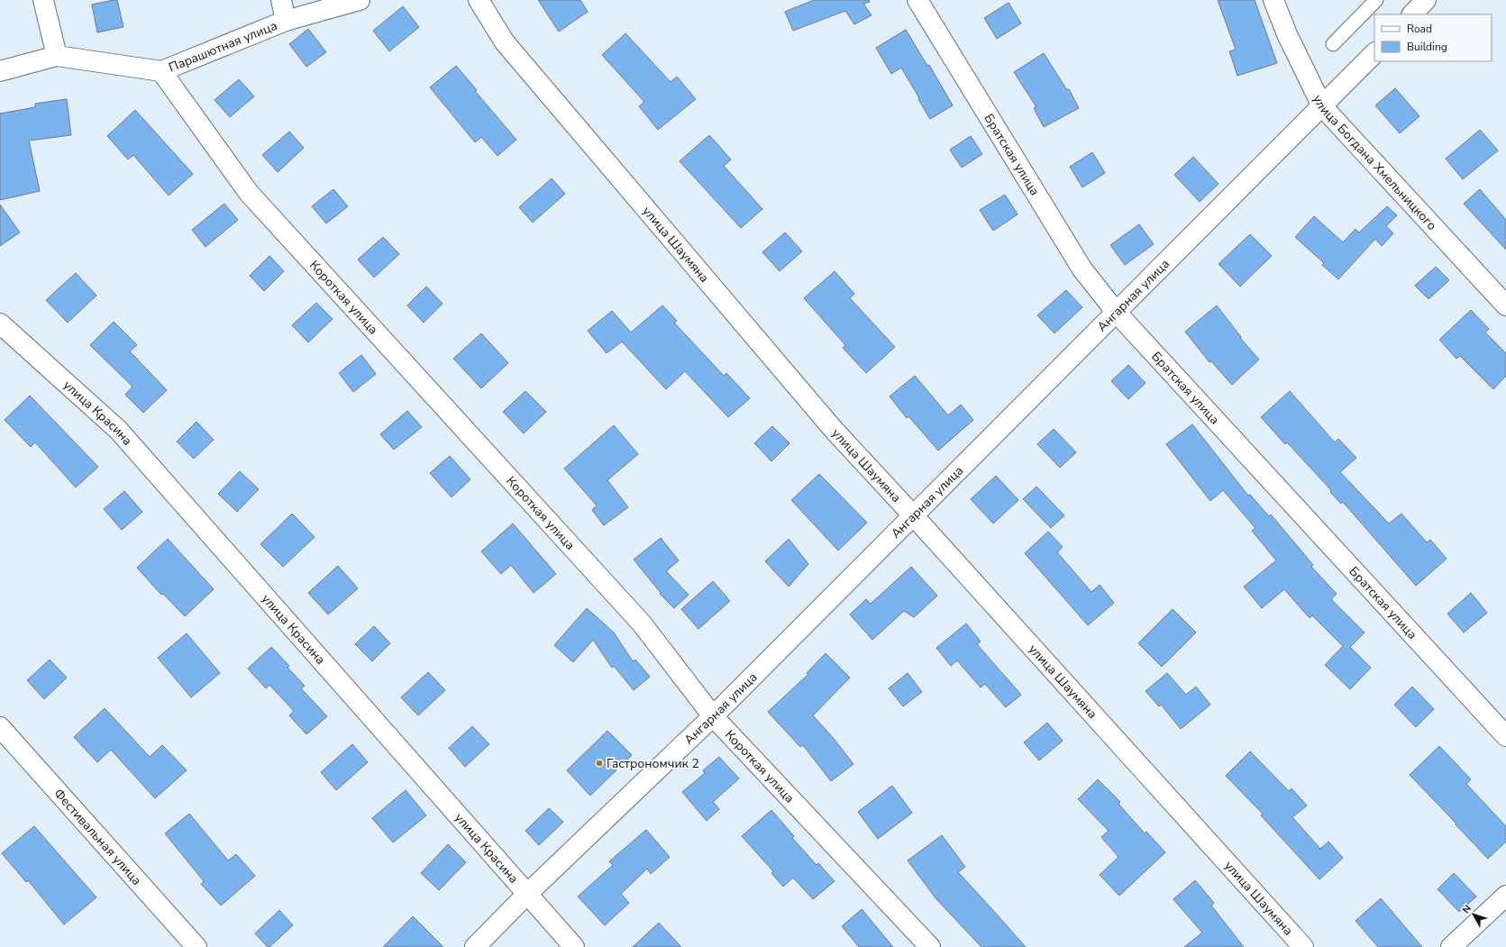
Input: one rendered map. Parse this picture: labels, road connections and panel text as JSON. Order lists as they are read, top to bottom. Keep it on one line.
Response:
{"streets":{"street":["Парашютная улица","Братская улица","улица Богдана Хмельницкого","улица Шаумяна","Ангарная улица","Короткая улица","улица Красина","Фестивальная улица"]},"crossings":[["Парашютная улица","Короткая улица"],["Братская улица","Ангарная улица"],["улица Богдана Хмельницкого","Ангарная улица"],["улица Шаумяна","Ангарная улица"],["Ангарная улица","Короткая улица"],["Ангарная улица","улица Красина"]],"places":["Гастрономчик 2"],"legend":["Road","Building"],"north":"top left"}
